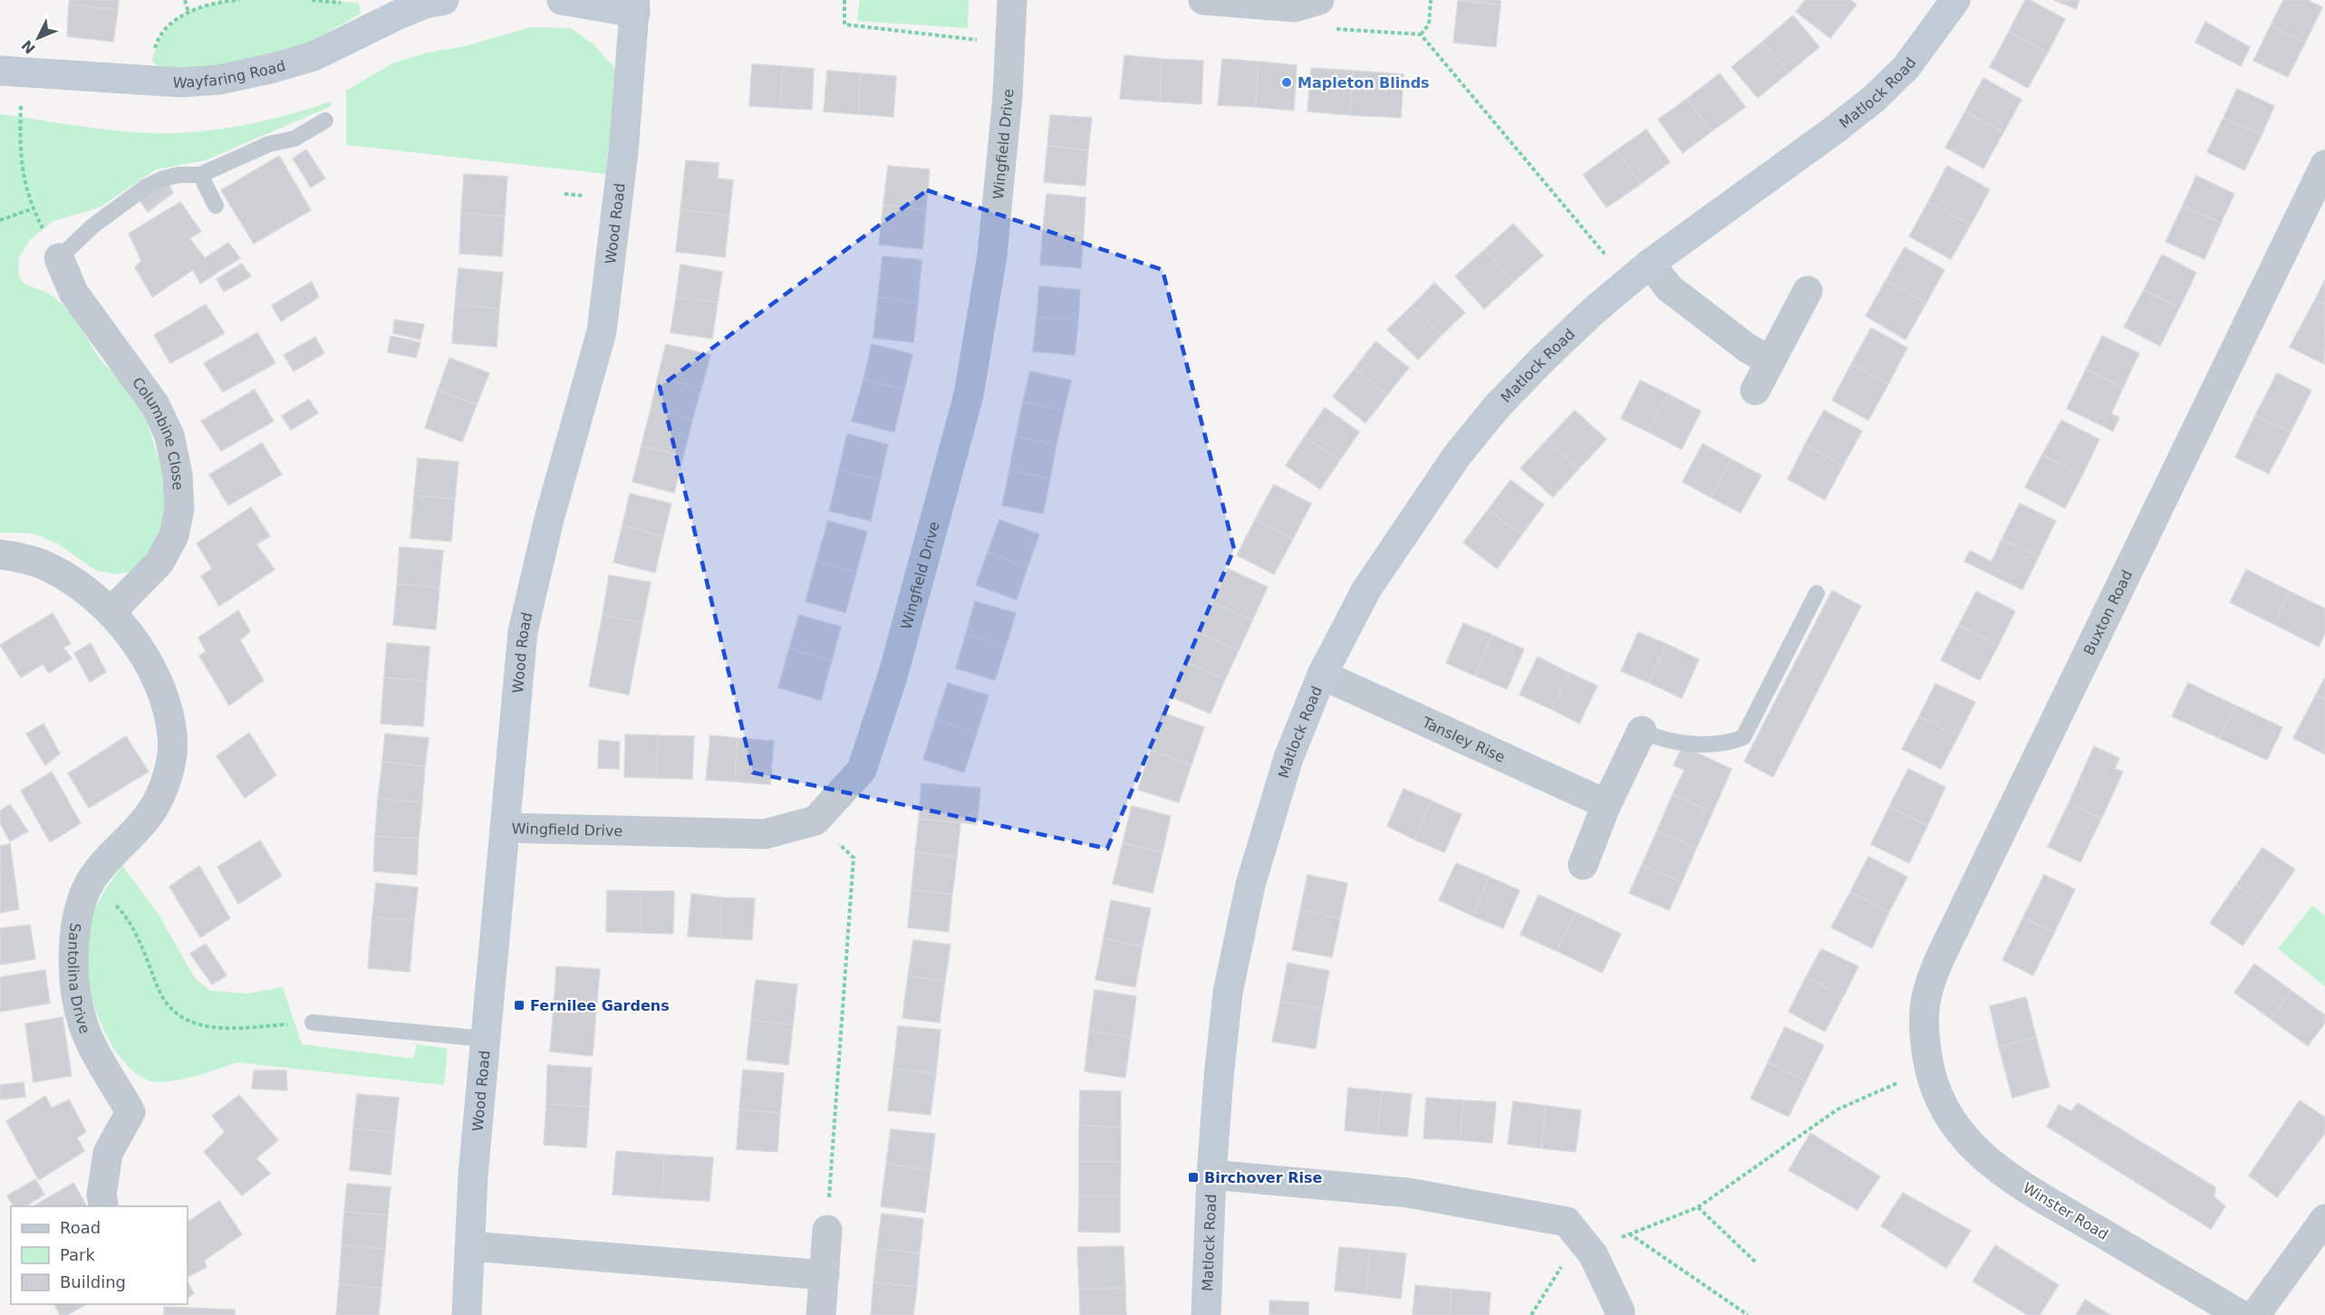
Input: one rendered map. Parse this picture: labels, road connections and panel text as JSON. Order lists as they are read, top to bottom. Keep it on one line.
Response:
{"streets":{"street":["Wayfaring Road","Matlock Road","Wingfield Drive","Wood Road","Columbine Close","Buxton Road","Tansley Rise","Santolina Drive","Winster Road"]},"crossings":[["Matlock Road","Tansley Rise"],["Wingfield Drive","Wood Road"],["Columbine Close","Santolina Drive"],["Buxton Road","Winster Road"]],"places":{"other":["Mapleton Blinds"],"transit":["Fernilee Gardens","Birchover Rise"]},"legend":["Road","Park","Building"],"north":"bottom left"}
